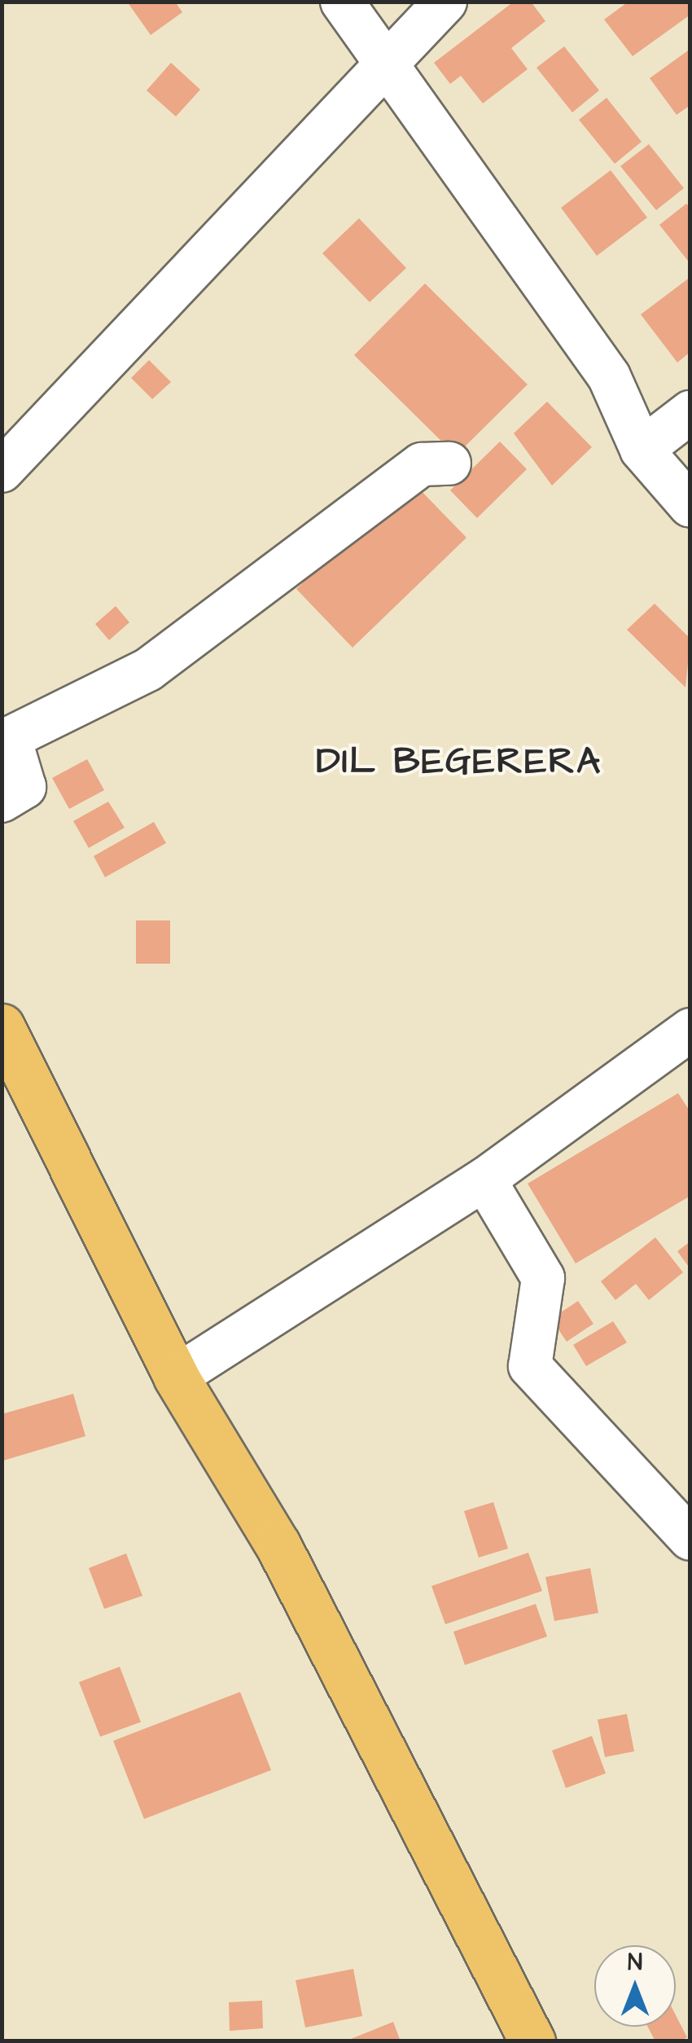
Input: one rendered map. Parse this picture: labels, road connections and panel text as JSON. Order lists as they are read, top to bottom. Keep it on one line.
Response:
{"districts":["DIL BEGERERA"],"north":"top"}
